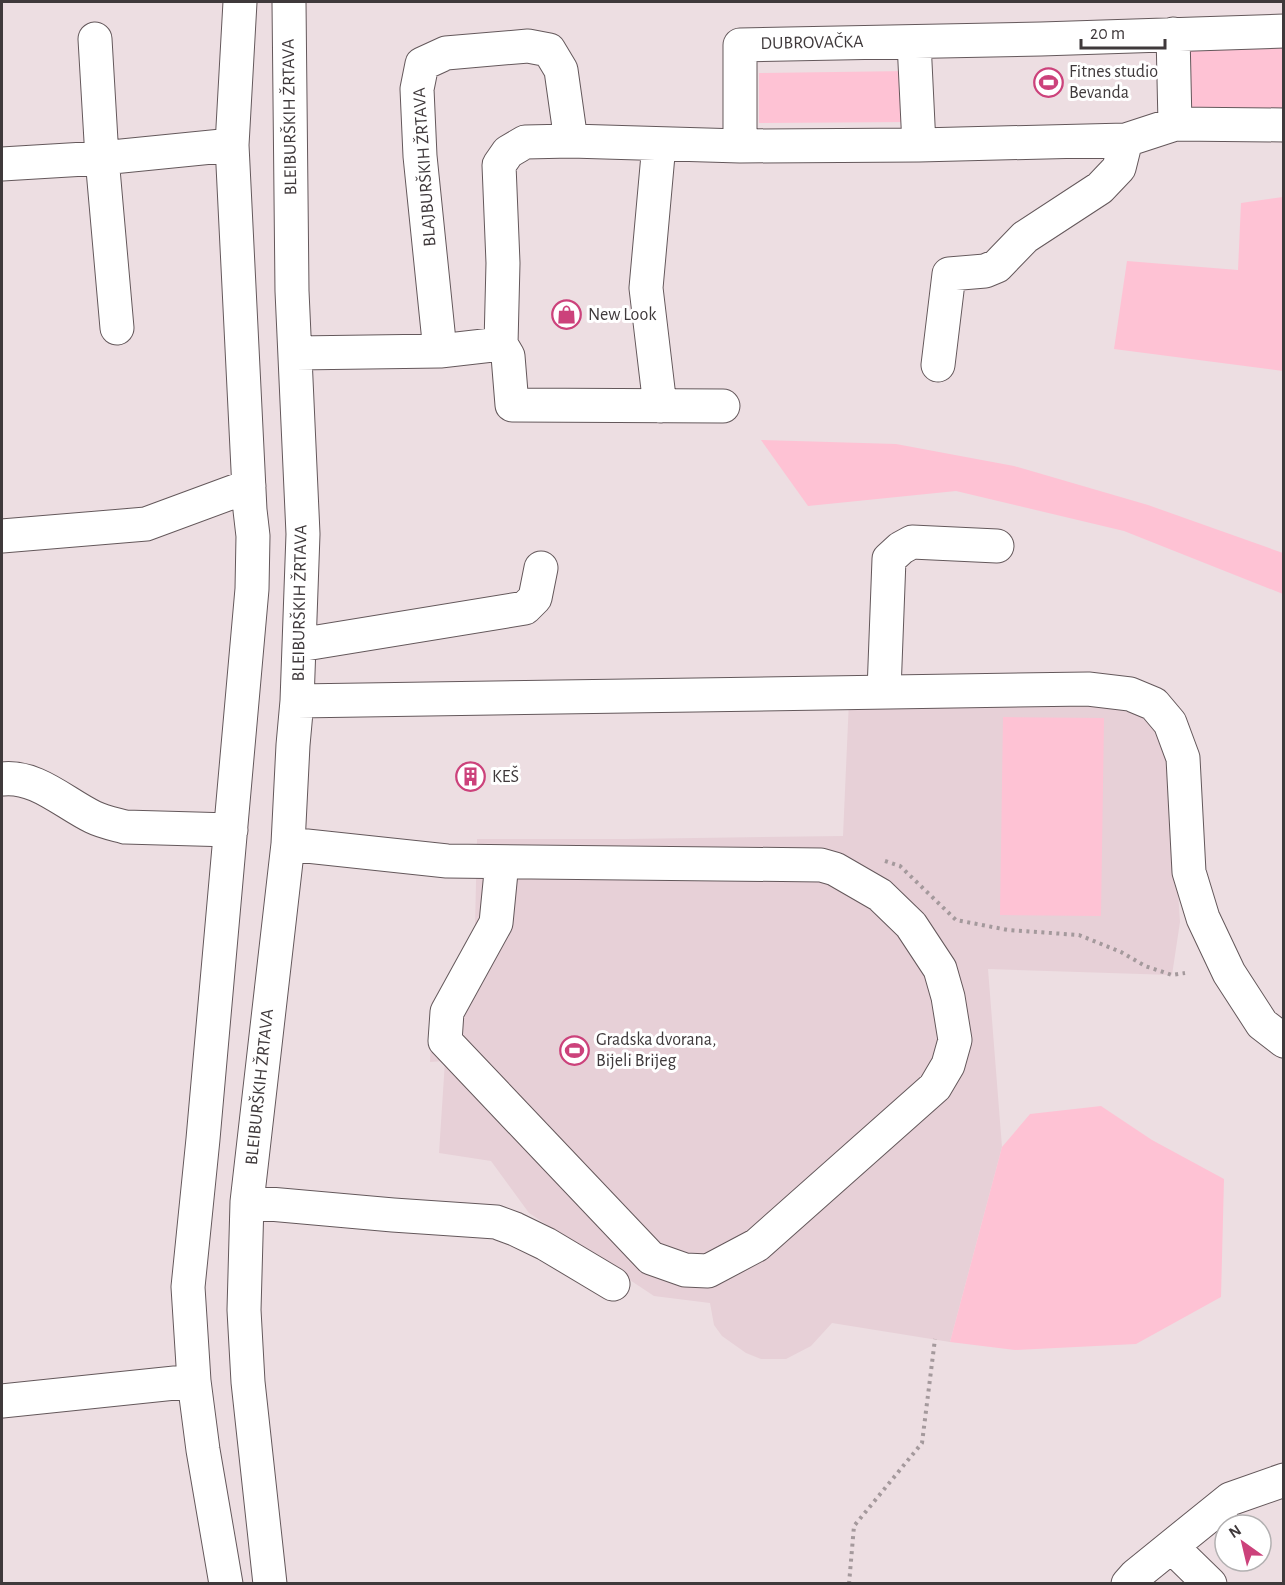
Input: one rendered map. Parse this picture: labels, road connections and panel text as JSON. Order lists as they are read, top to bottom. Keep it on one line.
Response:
{"streets":{"street":["DUBROVAČKA","BLEIBURŠKIH ŽRTAVA","BLAJBURŠKIH ŽRTAVA"]},"places":{"sports":["Fitnes studio Bevanda","Gradska dvorana, Bijeli Brijeg"],"shop":["New Look"],"building":["KEŠ"]},"scale_bar":"20 m","north":"top left"}
